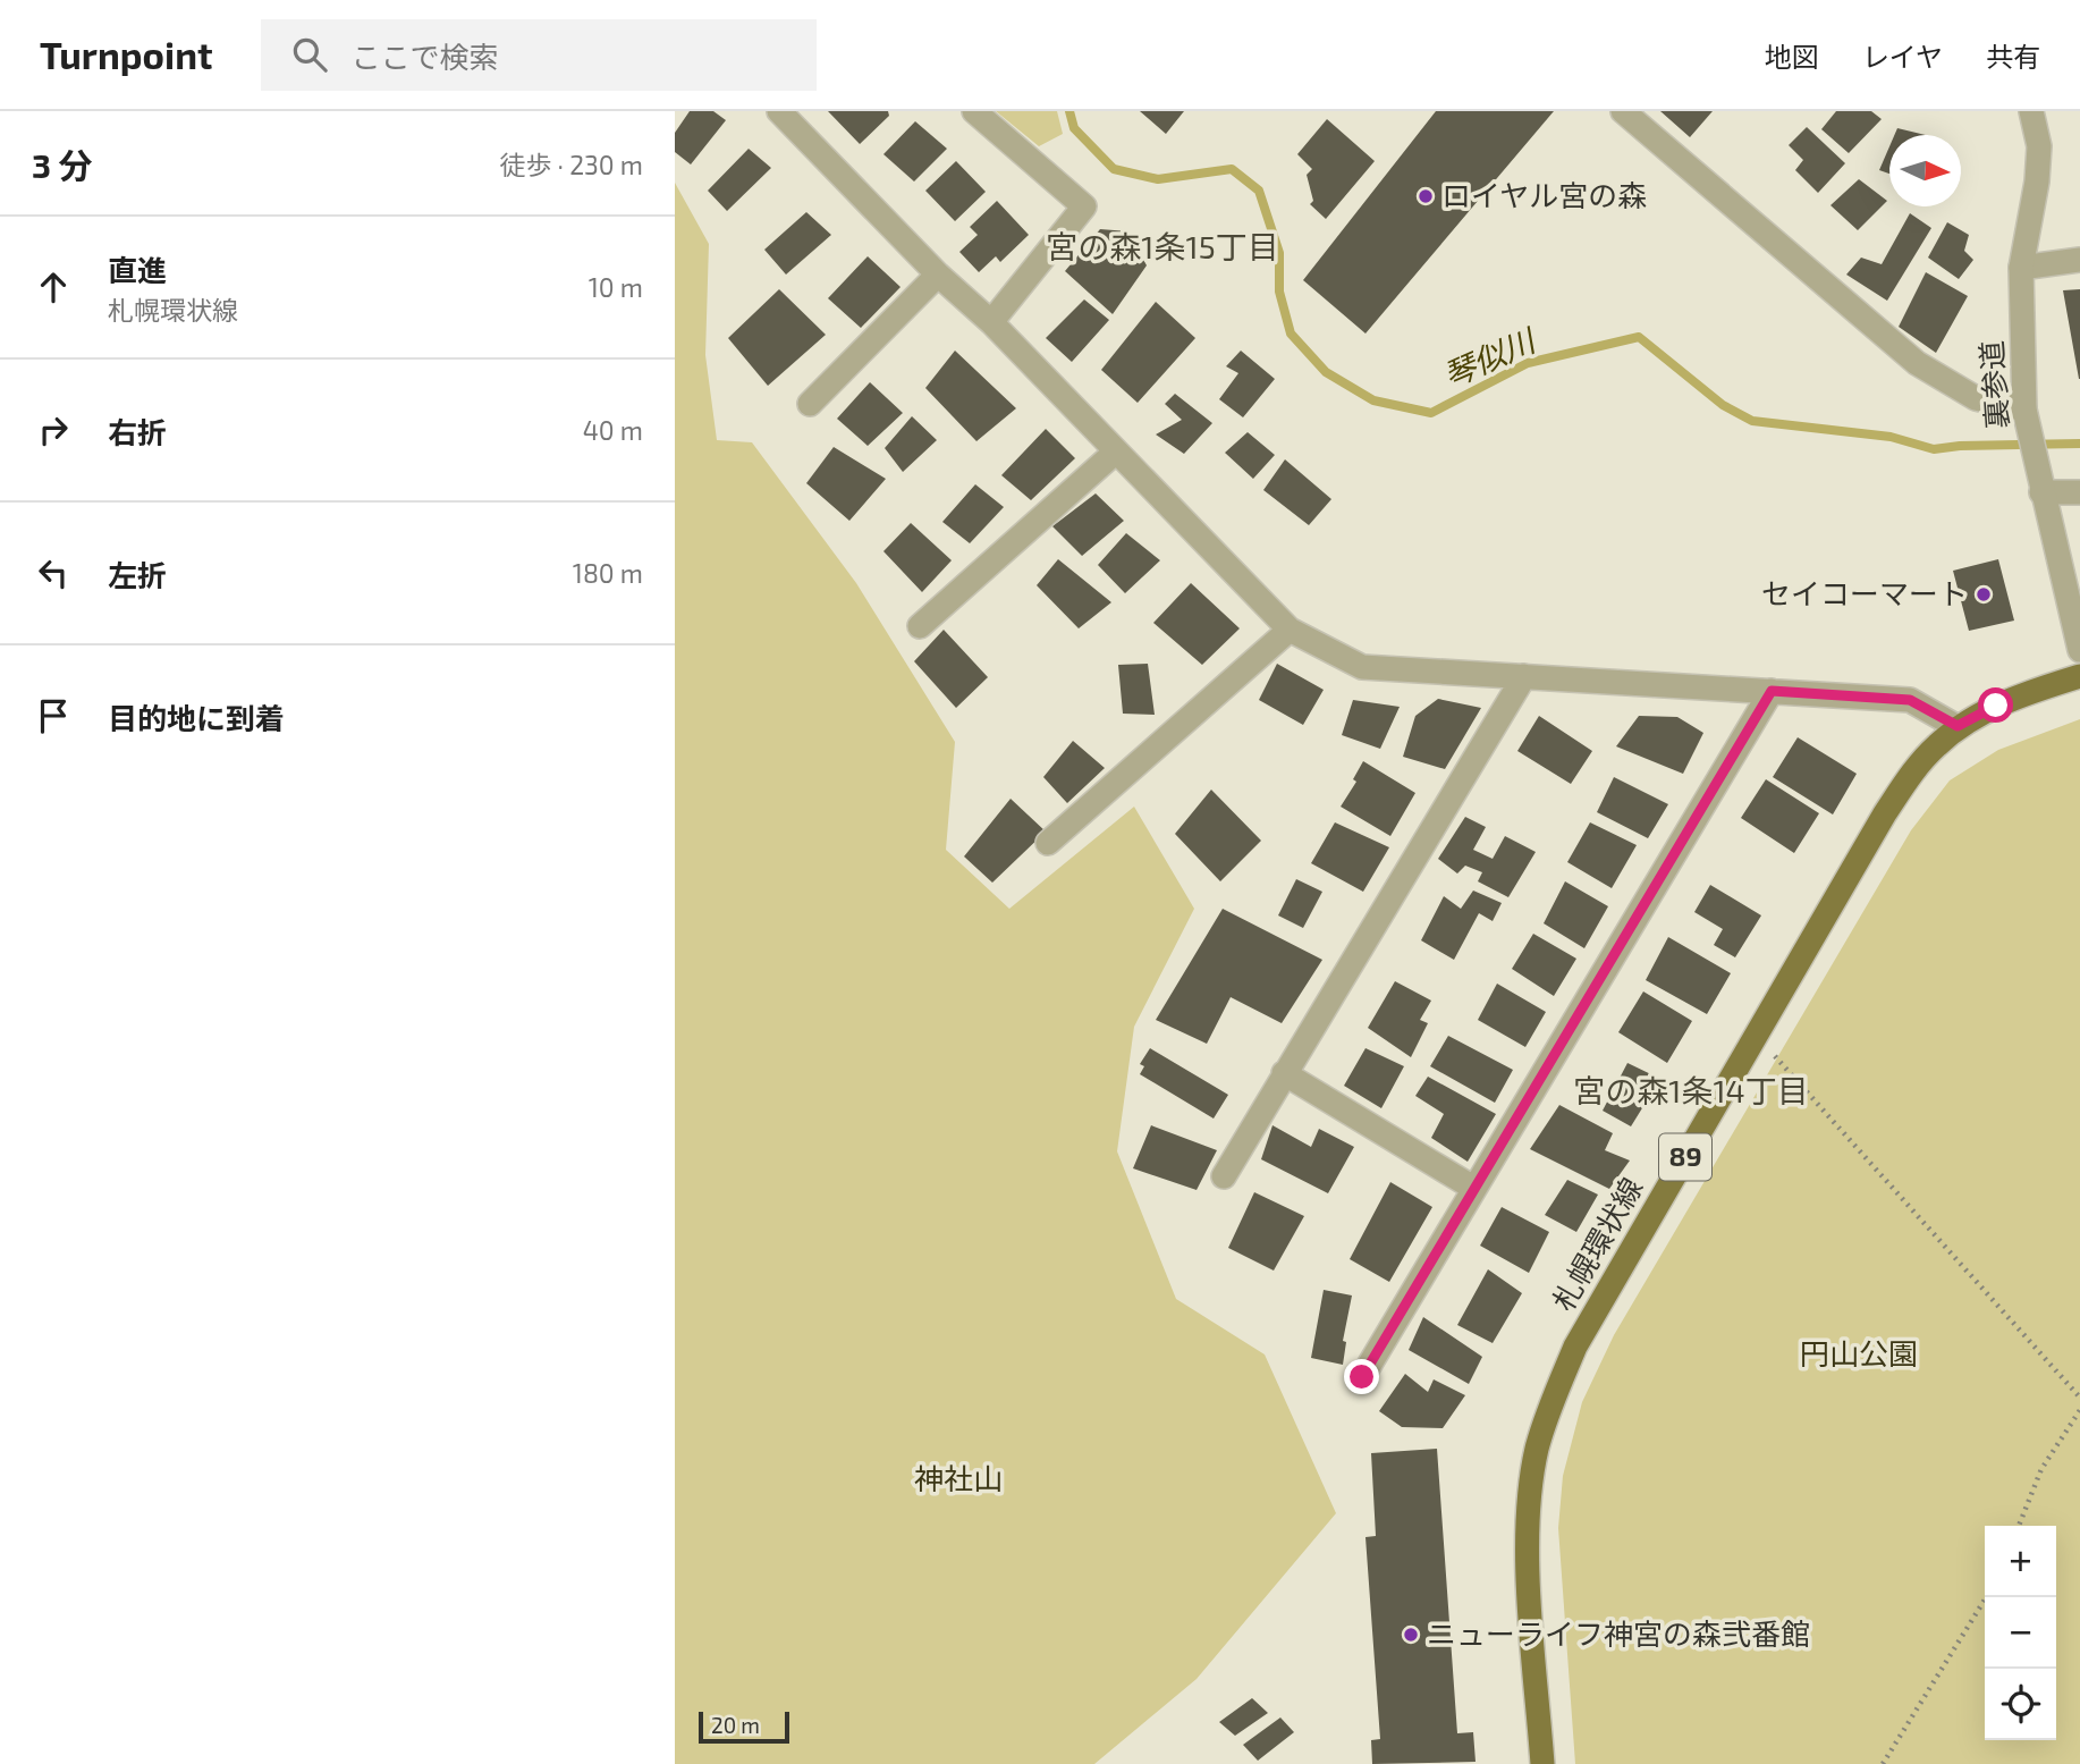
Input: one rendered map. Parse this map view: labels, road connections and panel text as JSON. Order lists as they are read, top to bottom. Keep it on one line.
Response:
{"streets":{"main road":["89","札幌環状線"],"street":["裏参道"]},"districts":["宮の森1条15丁目","宮の森1条14丁目"],"water":["琴似川"],"parks":["円山公園","神社山"],"places":["ロイヤル宮の森","セイコーマート","ニューライフ神宮の森弐番館"],"scale_bar":"20 m","north":"right","page":{"header":"Turnpoint","search":"ここで検索","nav":["地図","レイヤ","共有"],"heading":["3 分","徒歩 · 230 m"],"list":[["直進","札幌環状線","10 m"],["右折","40 m"],["左折","180 m"],"目的地に到着"],"map_buttons":["+","−"],"scale":"20 m"}}
